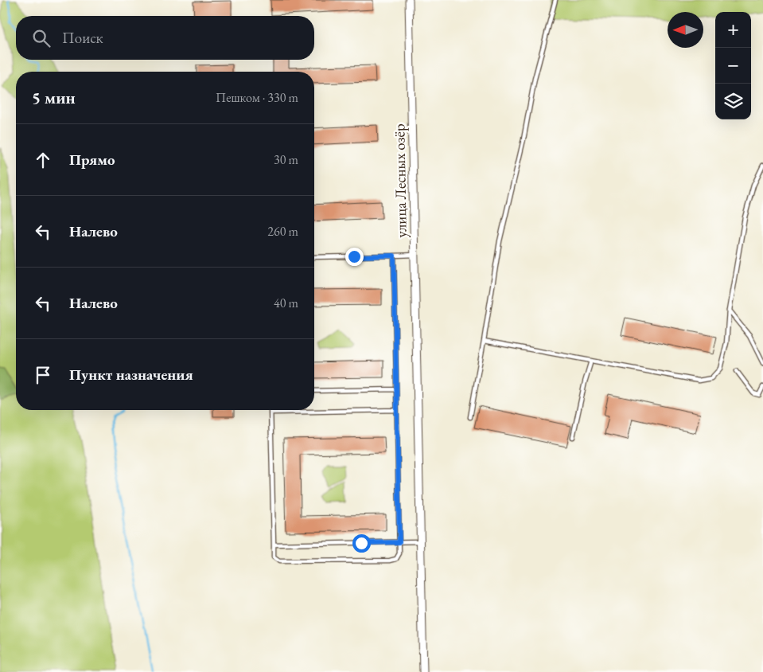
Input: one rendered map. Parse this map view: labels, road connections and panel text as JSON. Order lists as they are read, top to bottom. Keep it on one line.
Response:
{"streets":{"street":["улица Лесных озёр"]},"north":"left","page":{"map_buttons":["+","−"],"search":"Поиск","heading":["5 мин","Пешком · 330 m"],"list":[["Прямо","30 m"],["Налево","260 m"],["Налево","40 m"],"Пункт назначения"]}}
